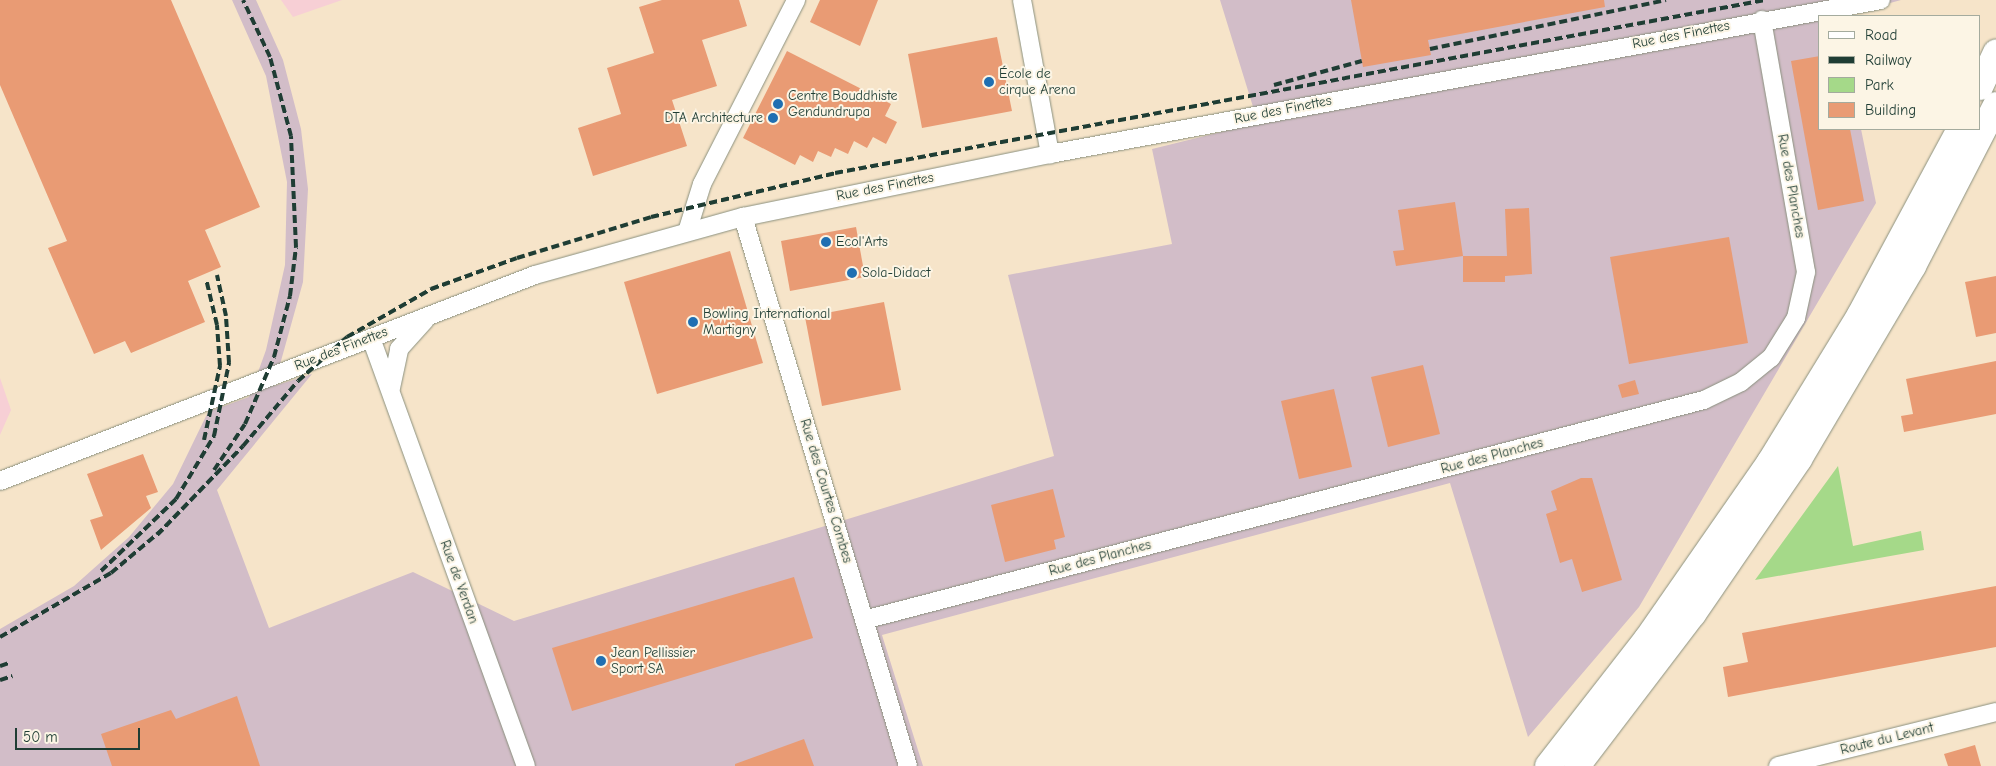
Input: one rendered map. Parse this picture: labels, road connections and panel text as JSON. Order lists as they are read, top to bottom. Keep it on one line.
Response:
{"streets":{"street":["Rue des Finettes","Rue des Planches","Rue des Courtes Combes","Rue de Verdan","Route du Levant"]},"crossings":[["Rue des Finettes","Rue des Planches"],["Rue des Finettes","Rue des Courtes Combes"],["Rue des Finettes","Rue de Verdan"],["Rue des Planches","Rue des Courtes Combes"]],"places":["École de cirque Arena","Centre Bouddhiste Gendundrupa","DTA Architecture","Ecol'Arts","Sola-Didact","Bowling International Martigny","Jean Pellissier Sport SA"],"legend":["Road","Railway","Park","Building"],"scale_bar":"50 m"}
